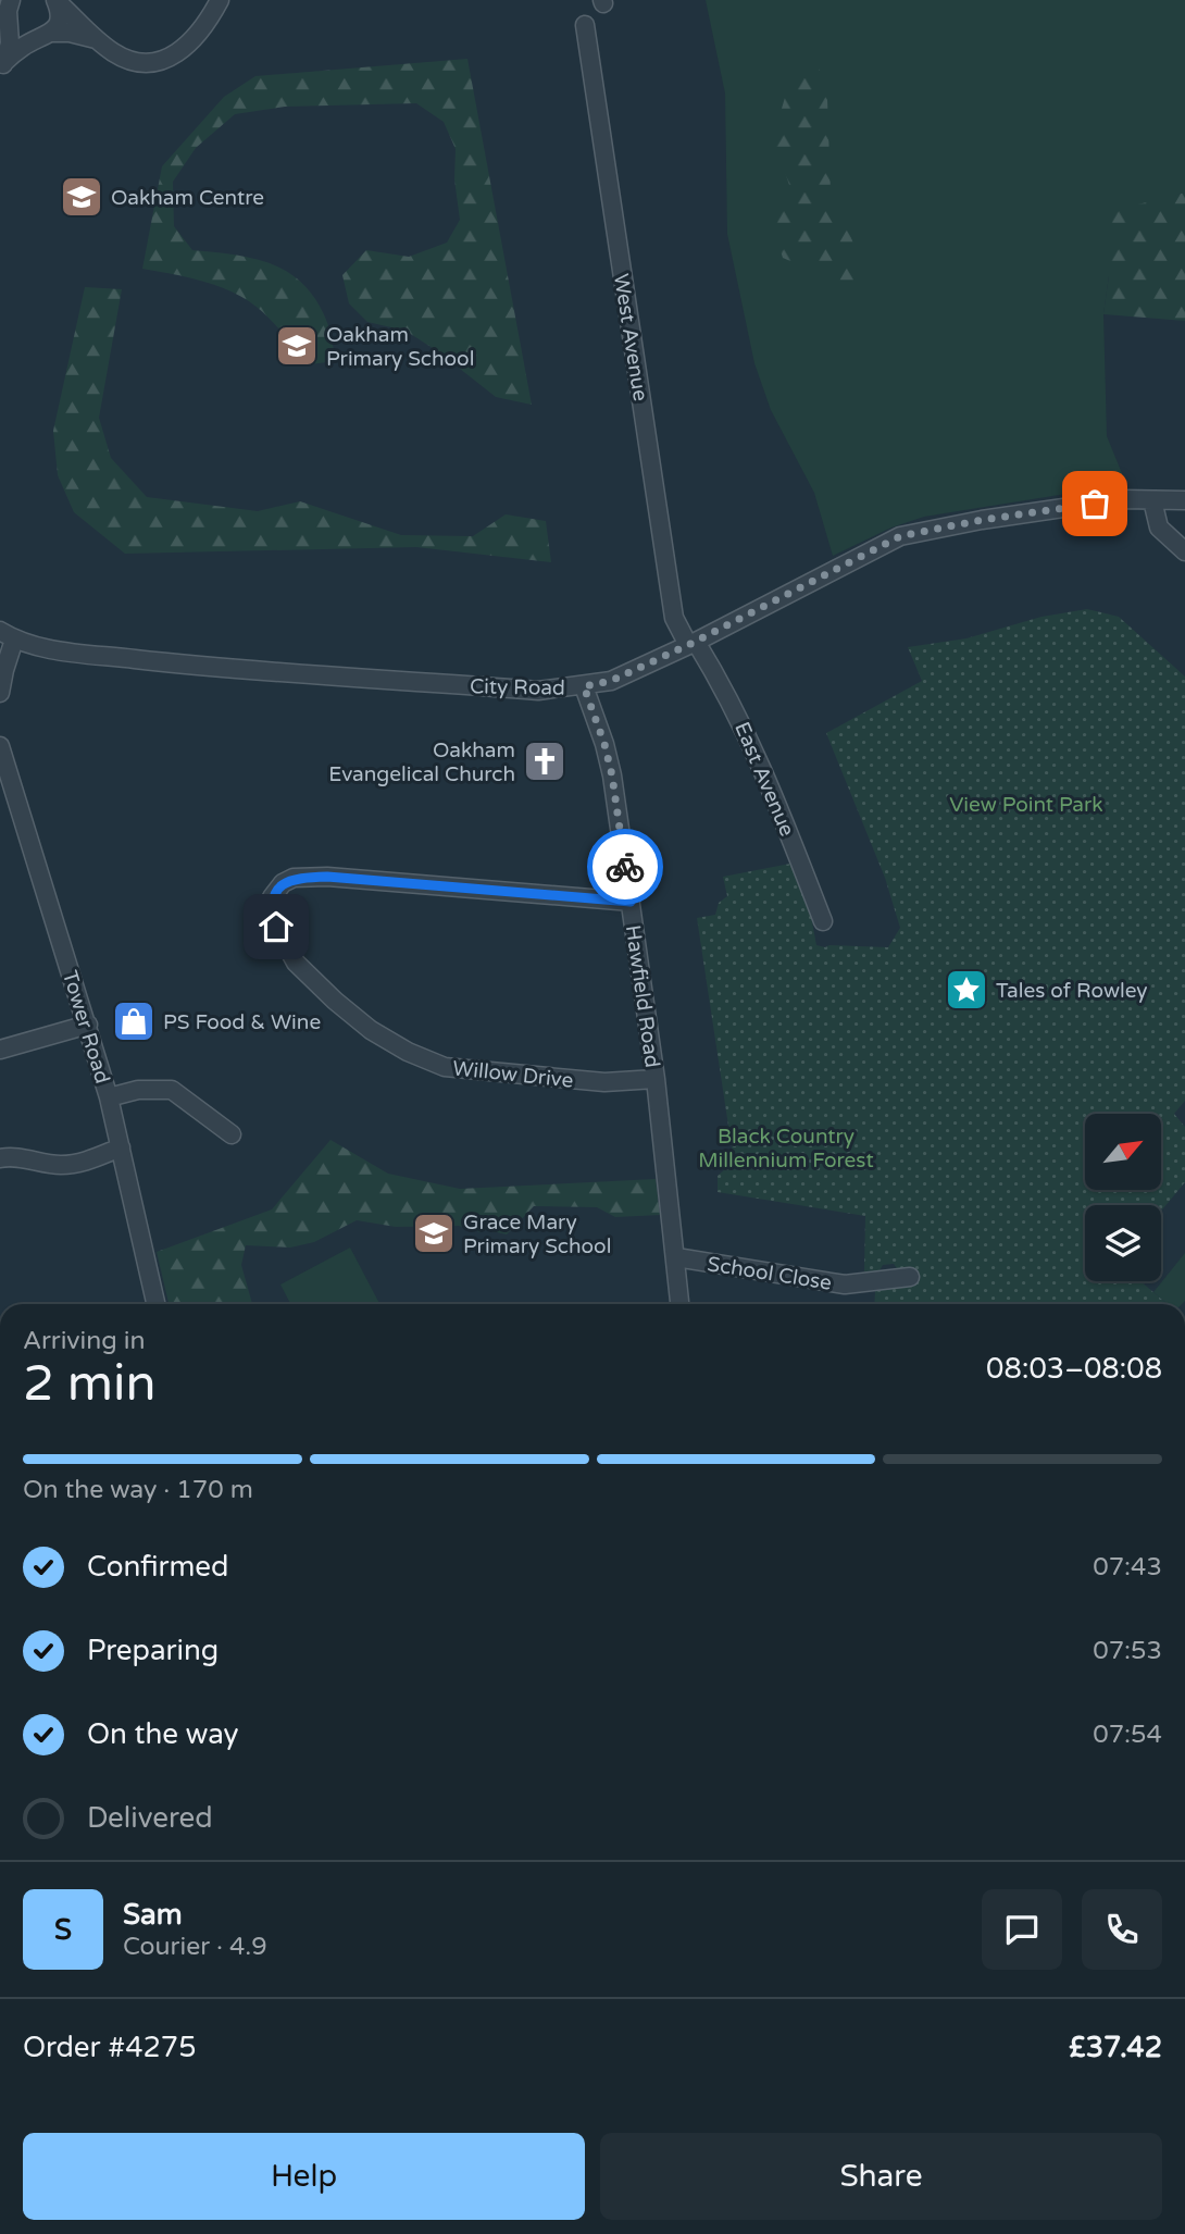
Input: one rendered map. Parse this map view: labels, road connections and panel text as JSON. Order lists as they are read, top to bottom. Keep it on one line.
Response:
{"streets":{"street":["West Avenue","City Road","East Avenue","Hawfield Road","Tower Road","Willow Drive","School Close"]},"crossings":[["West Avenue","City Road"],["West Avenue","East Avenue"],["City Road","East Avenue"],["City Road","Hawfield Road"],["Hawfield Road","Willow Drive"],["Hawfield Road","School Close"]],"parks":["View Point Park","Black Country Millennium Forest"],"places":{"school or university":["Oakham Centre","Oakham Primary School","Grace Mary Primary School"],"church":["Oakham Evangelical Church"],"place":["Tales of Rowley"],"shop":["PS Food & Wine"]},"north":"top right","page":{"heading":["2 min","Arriving in","08:03–08:08"],"panel":["Sam","Courier · 4.9","Order #4275","£37.42"],"bar":"On the way · 170 m","list":[["Confirmed","07:43"],["Preparing","07:53"],["On the way","07:54"],"Delivered"],"round":"S","buttons":["Help","Share"]}}
